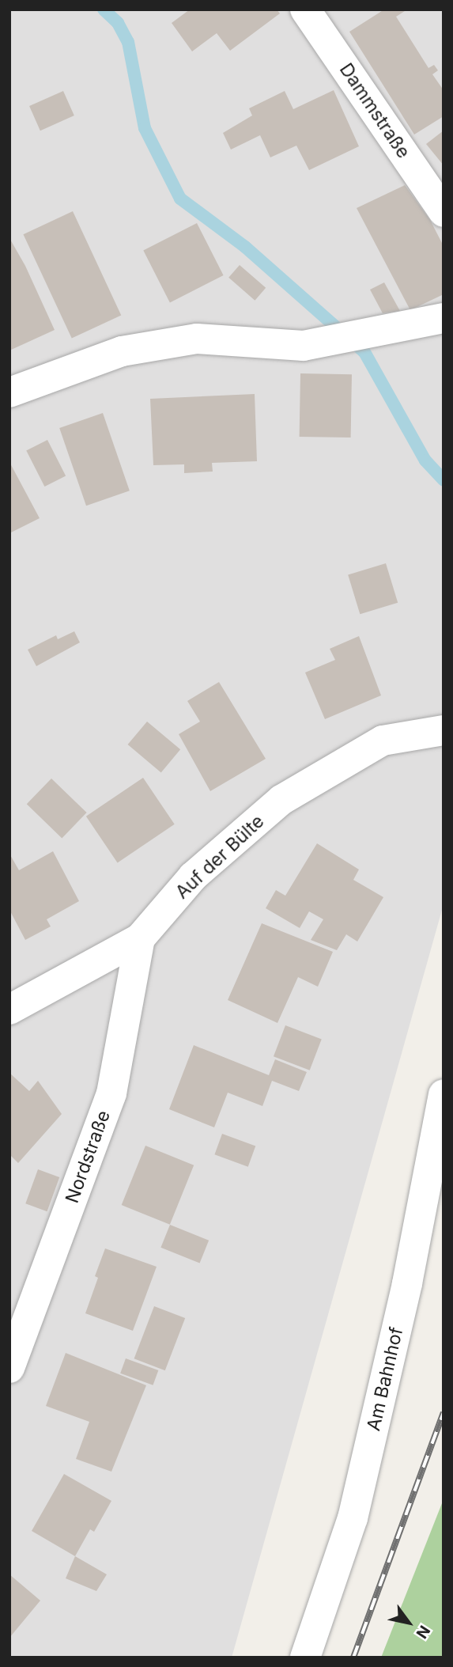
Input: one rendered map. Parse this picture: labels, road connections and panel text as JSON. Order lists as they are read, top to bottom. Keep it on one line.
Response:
{"streets":{"street":["Dammstraße","Auf der Bülte","Nordstraße","Am Bahnhof"]},"crossings":[["Auf der Bülte","Nordstraße"]],"north":"bottom right"}
